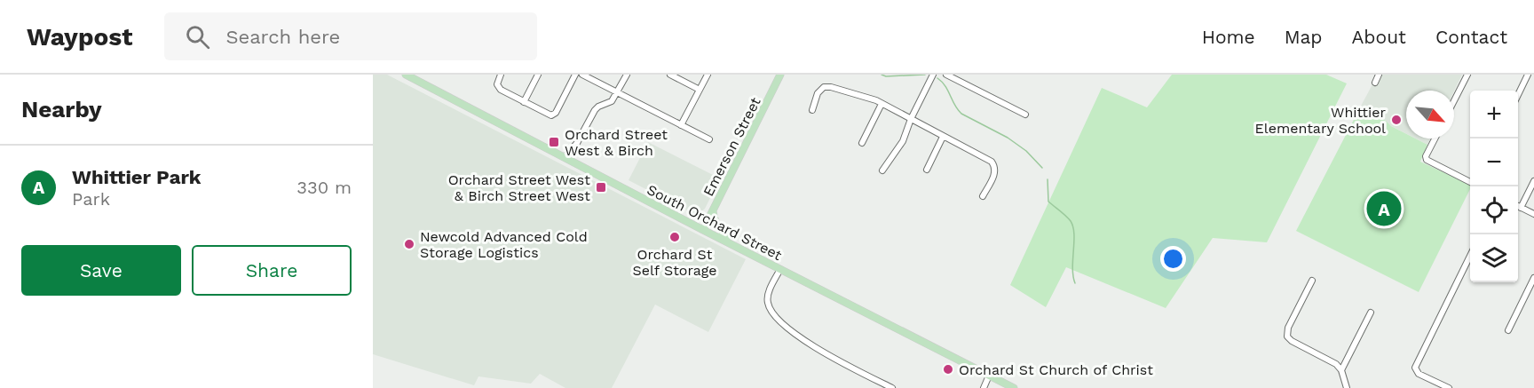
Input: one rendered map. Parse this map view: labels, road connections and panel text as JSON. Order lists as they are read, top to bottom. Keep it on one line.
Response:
{"streets":{"main road":["Emerson Street","South Orchard Street"]},"crossings":[["Emerson Street","South Orchard Street"]],"places":{"other":["Whittier Elementary School","Orchard St Self Storage","Newcold Advanced Cold Storage Logistics","Orchard St Church of Christ"],"transit":["Orchard Street West & Birch","Orchard Street West & Birch Street West"]},"north":"bottom right","page":{"header":"Waypost","search":"Search here","nav":["Home","Map","About","Contact"],"heading":"Nearby","map_buttons":["+","−"],"list":[{"mark":"A","name":"Whittier Park","note":"Park","value":"330 m"}],"pins":"A","buttons":["Save","Share"]}}
